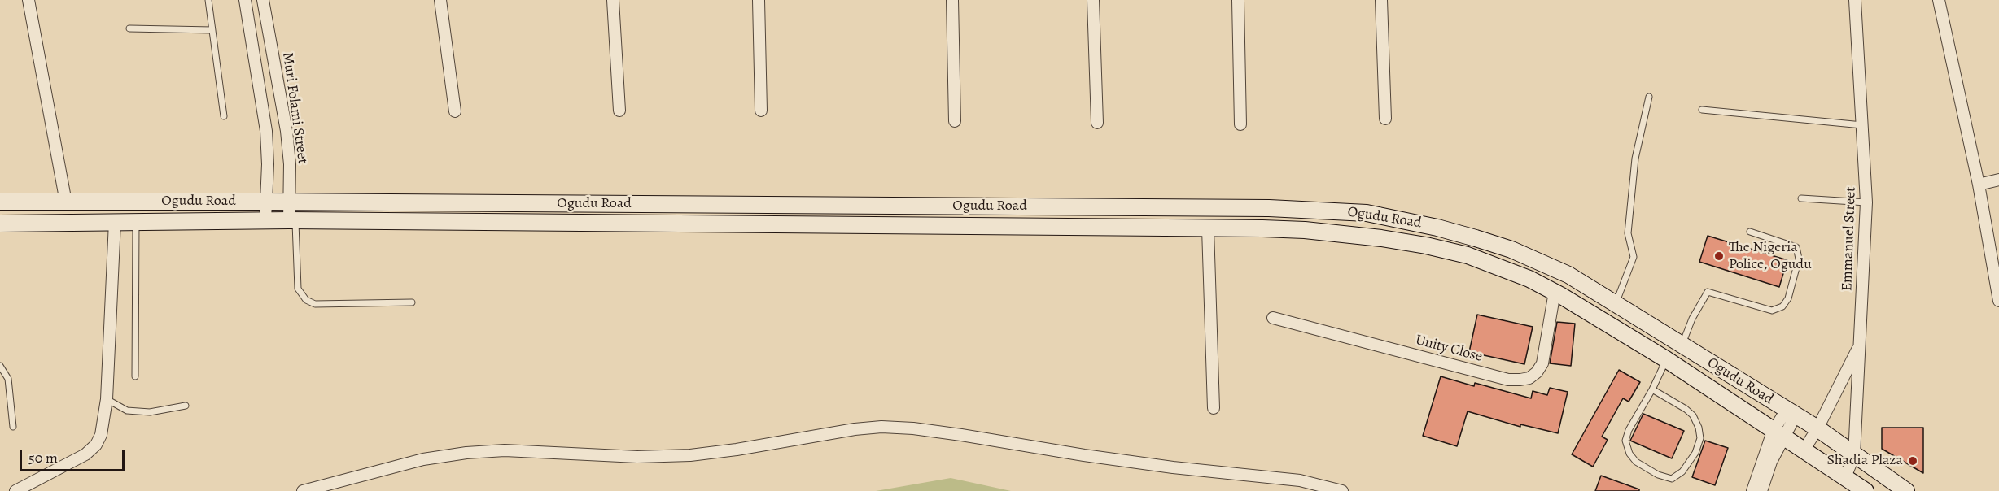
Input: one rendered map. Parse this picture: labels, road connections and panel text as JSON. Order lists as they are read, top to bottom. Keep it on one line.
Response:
{"streets":{"main road":["Ogudu Road"],"street":["Muri Folami Street","Emmanuel Street","Unity Close"]},"crossings":[["Muri Folami Street","Ogudu Road"],["Ogudu Road","Emmanuel Street"],["Ogudu Road","Unity Close"]],"places":["The Nigeria Police, Ogudu","Shadia Plaza"],"scale_bar":"50 m"}
